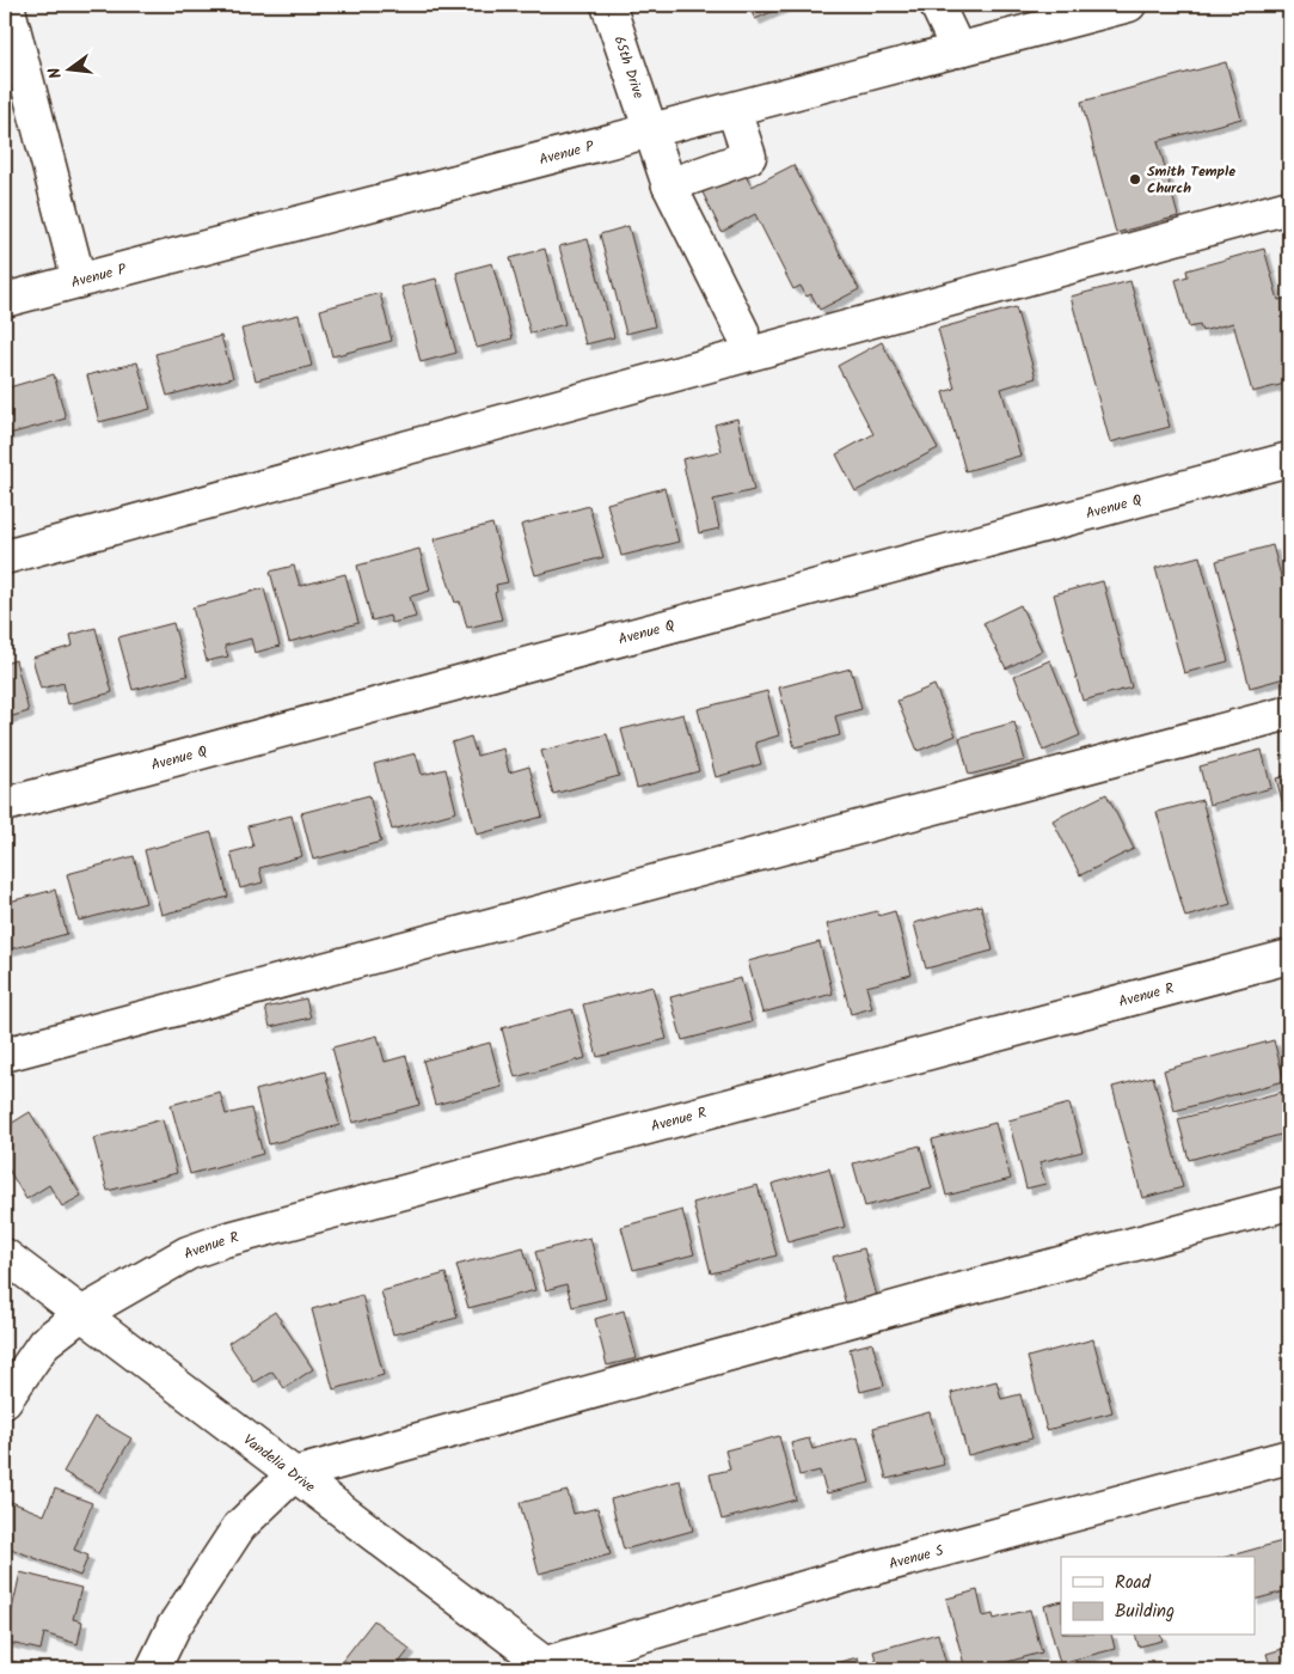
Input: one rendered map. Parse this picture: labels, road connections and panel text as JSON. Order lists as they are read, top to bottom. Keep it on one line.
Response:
{"streets":{"street":["65th Drive","Avenue P","Avenue Q","Avenue R","Vandelia Drive","Avenue S"]},"crossings":[["65th Drive","Avenue P"],["Avenue R","Vandelia Drive"],["Vandelia Drive","Avenue S"]],"places":["Smith Temple Church"],"legend":["Road","Building"],"north":"left"}
